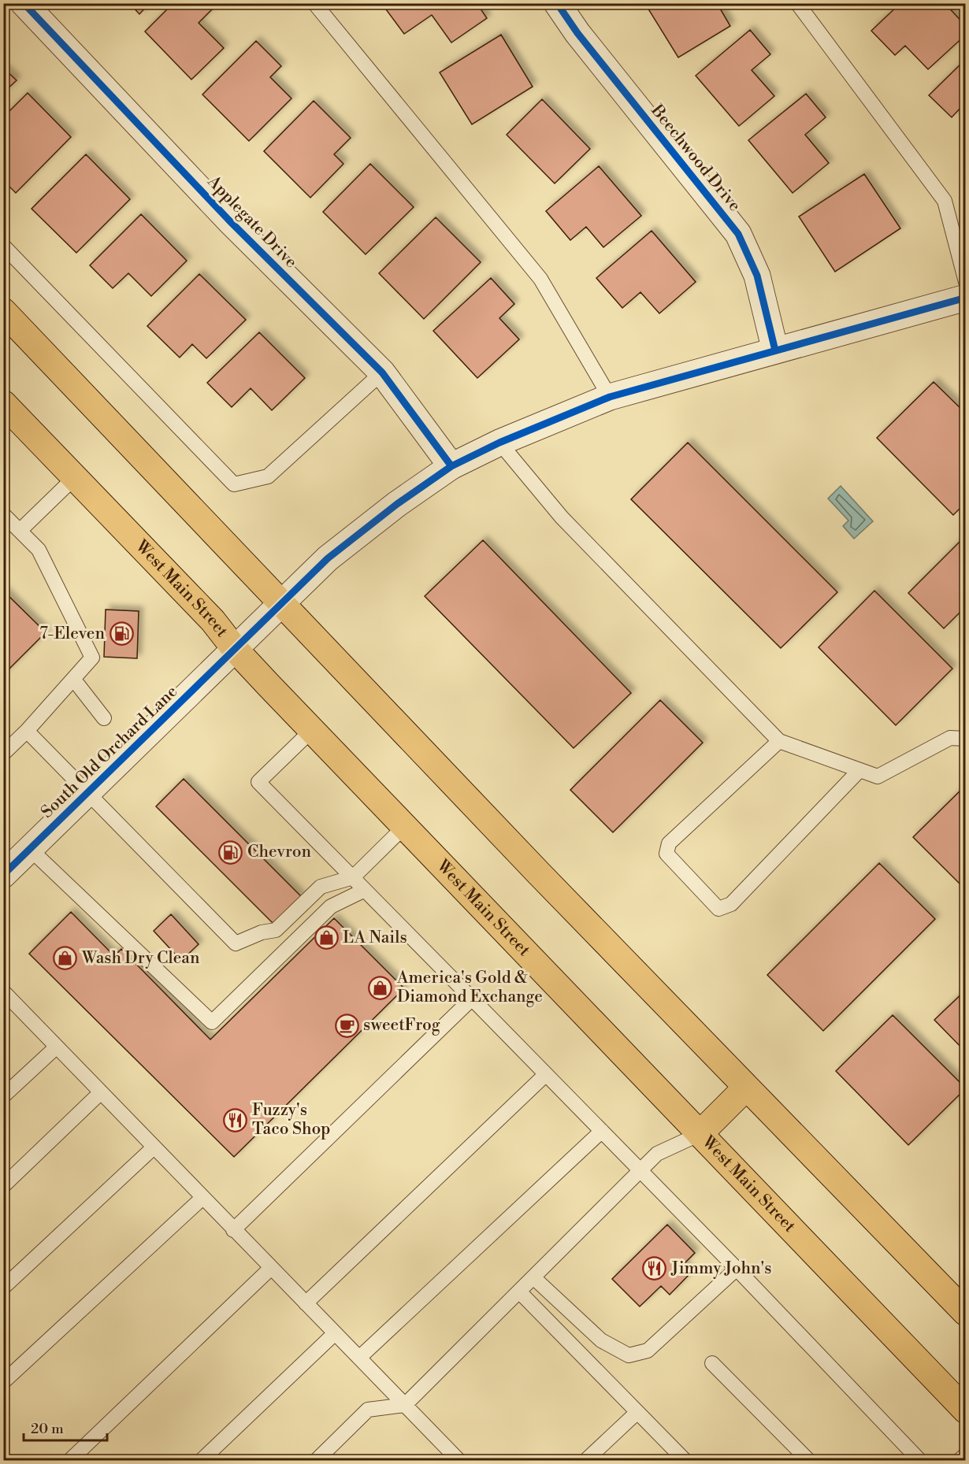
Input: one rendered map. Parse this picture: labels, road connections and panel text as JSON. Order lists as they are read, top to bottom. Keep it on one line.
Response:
{"streets":{"main road":["West Main Street"],"street":["Beechwood Drive","Applegate Drive","South Old Orchard Lane"]},"crossings":[["Beechwood Drive","South Old Orchard Lane"],["Applegate Drive","South Old Orchard Lane"],["West Main Street","South Old Orchard Lane"]],"places":{"fuel station":["7-Eleven","Chevron"],"shop":["LA Nails","Wash Dry Clean","America's Gold & Diamond Exchange"],"cafe":["sweetFrog"],"restaurant":["Fuzzy's Taco Shop","Jimmy John's"]},"scale_bar":"20 m"}
